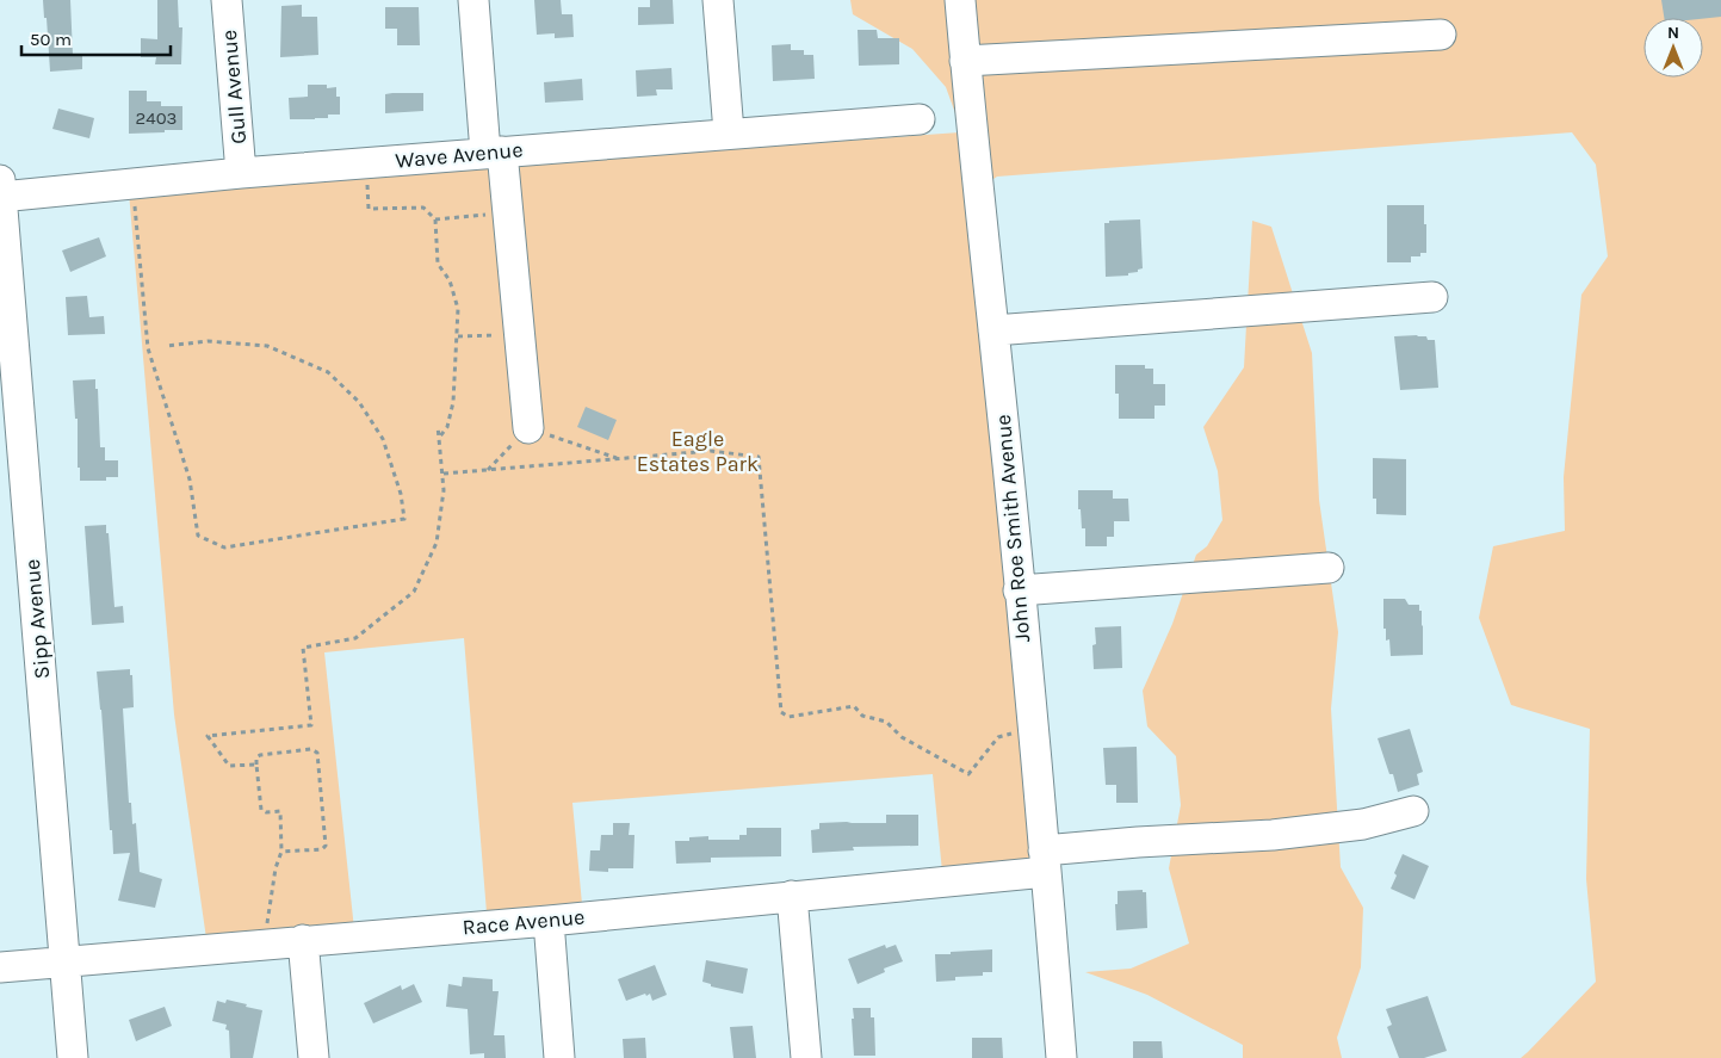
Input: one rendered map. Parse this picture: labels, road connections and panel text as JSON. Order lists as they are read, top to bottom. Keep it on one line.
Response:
{"streets":{"street":["Gull Avenue","Wave Avenue","John Roe Smith Avenue","Sipp Avenue","Race Avenue"]},"crossings":[["Gull Avenue","Wave Avenue"],["Wave Avenue","Sipp Avenue"],["John Roe Smith Avenue","Race Avenue"],["Sipp Avenue","Race Avenue"]],"parks":["Eagle Estates Park"],"house_numbers":["2403"],"scale_bar":"50 m","north":"top"}
